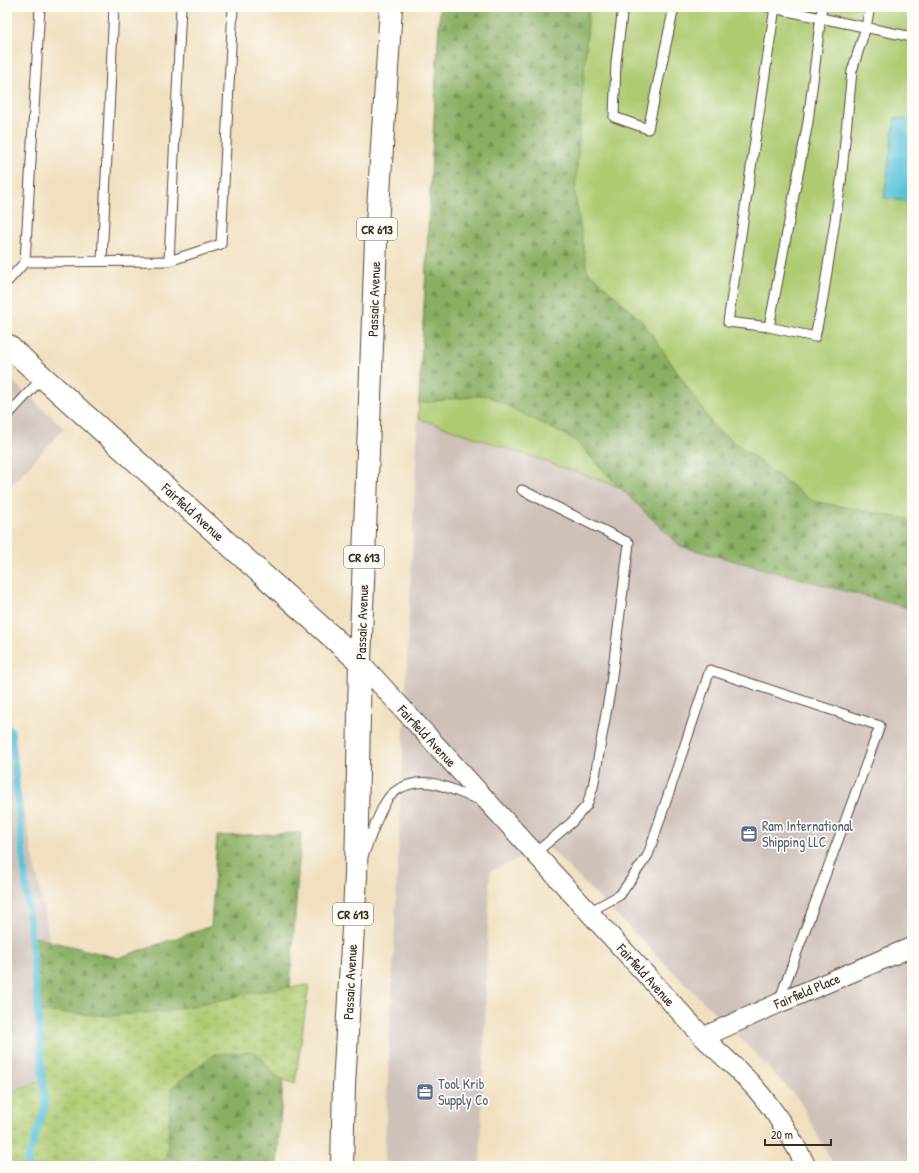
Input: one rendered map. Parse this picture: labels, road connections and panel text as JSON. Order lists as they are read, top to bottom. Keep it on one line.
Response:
{"streets":{"main road":["CR 613","Passaic Avenue","Fairfield Avenue"],"street":["Fairfield Place"]},"crossings":[["Passaic Avenue","Fairfield Avenue"],["Fairfield Avenue","Fairfield Place"]],"places":{"office":["Ram International Shipping LLC","Tool Krib Supply Co"]},"scale_bar":"20 m"}
